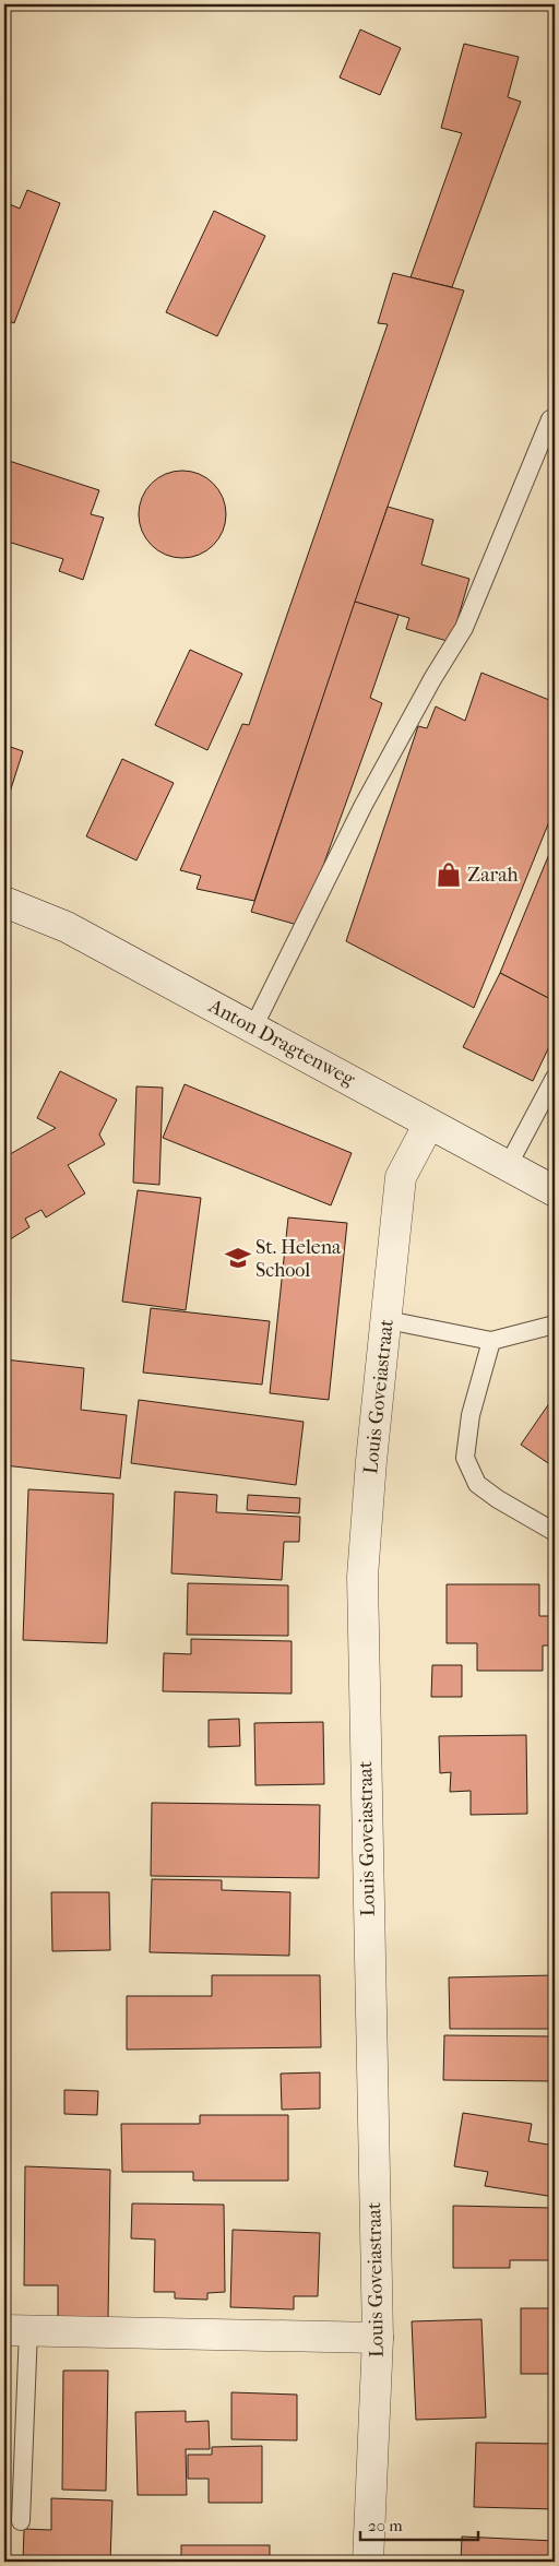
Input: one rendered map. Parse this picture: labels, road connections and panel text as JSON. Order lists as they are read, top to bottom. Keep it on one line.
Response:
{"streets":{"street":["Anton Dragtenweg","Louis Goveiastraat"]},"crossings":[["Anton Dragtenweg","Louis Goveiastraat"]],"places":{"shop":["Zarah"],"school or university":["St. Helena School"]},"scale_bar":"20 m"}
